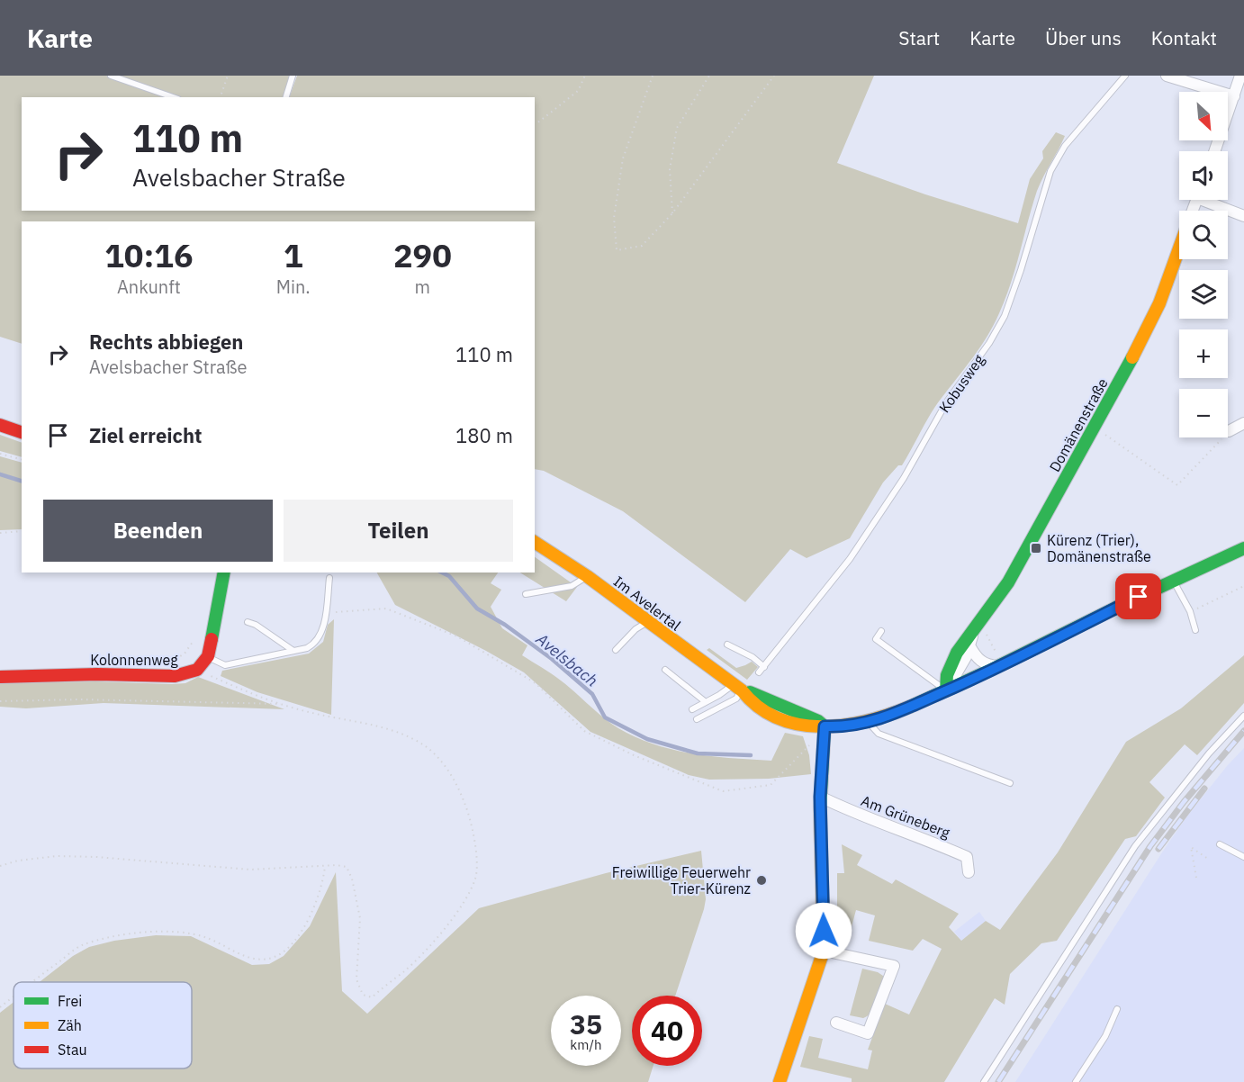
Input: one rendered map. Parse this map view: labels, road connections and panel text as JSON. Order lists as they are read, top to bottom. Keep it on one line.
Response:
{"streets":{"street":["Domänenstraße","Im Avelertal","Kolonnenweg","Am Grüneberg"],"lane":["Kobusweg"]},"water":["Avelsbach"],"places":{"transit":["Kürenz (Trier), Domänenstraße"],"other":["Freiwillige Feuerwehr Trier-Kürenz"]},"legend":["Frei","Zäh","Stau"],"north":"bottom right","page":{"header":"Karte","nav":["Start","Karte","Über uns","Kontakt"],"map_buttons":["+","−"],"turn":["110 m","Avelsbacher Straße"],"eta":["10:16","Ankunft","1","Min.","290","m"],"list":[{"name":"Rechts abbiegen","note":"Avelsbacher Straße","value":"110 m"},{"name":"Ziel erreicht","value":"180 m"}],"buttons":["Beenden","Teilen"],"speed":"35 km/h","limit":"40"}}
